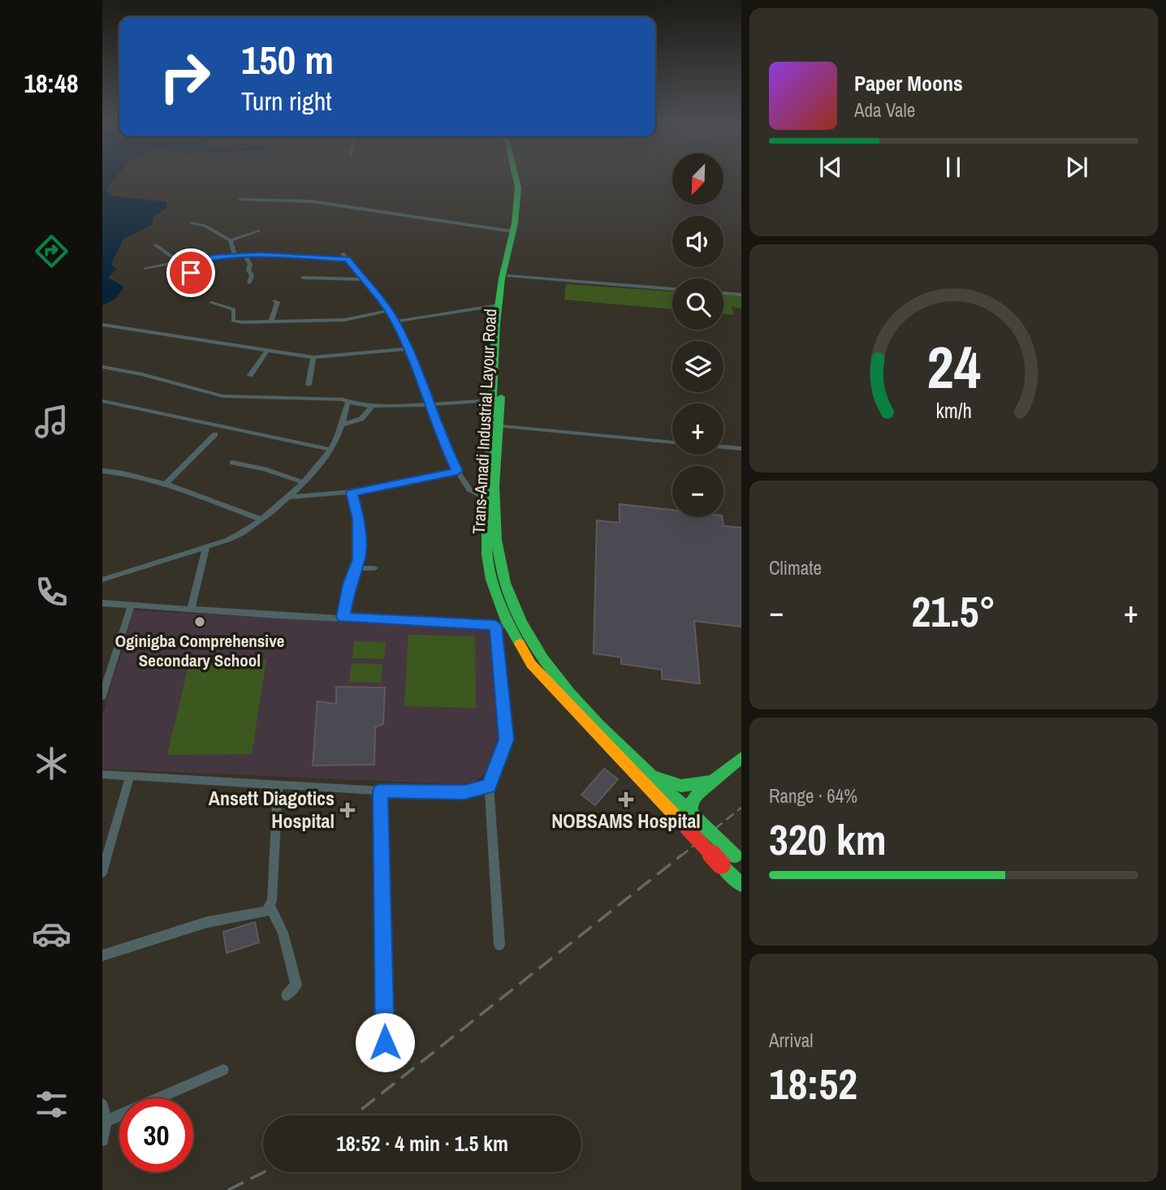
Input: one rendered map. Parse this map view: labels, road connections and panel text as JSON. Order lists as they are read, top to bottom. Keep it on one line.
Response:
{"streets":{"main road":["Trans-Amadi Industrial Layour Road"]},"places":{"other":["Oginigba Comprehensive Secondary School"],"health":["NOBSAMS Hospital","Ansett Diagotics Hospital"]},"north":"bottom left","page":{"tabs":"18:48","turn":["150 m","Turn right"],"song":["Paper Moons","Ada Vale"],"map_buttons":["+","−"],"tile":["Climate",["Range · 64%","320 km"],["Arrival","18:52"]],"heat":["−","21.5°","+"],"limit":"30","trip":"18:52 · 4 min · 1.5 km","gauge":["24","km/h"]}}
